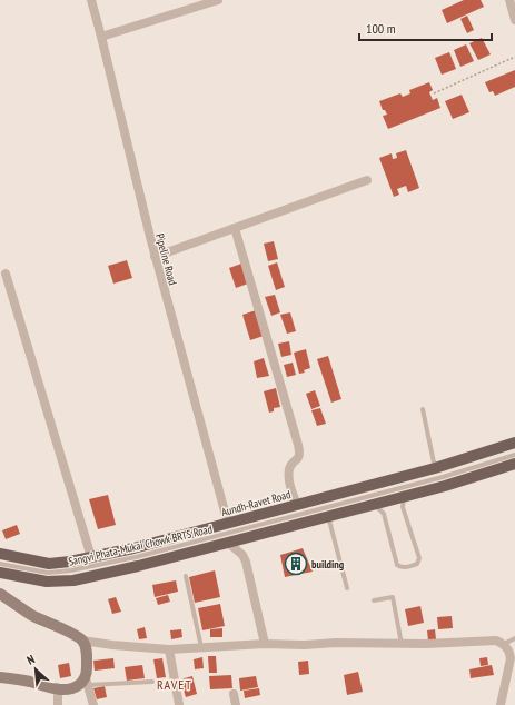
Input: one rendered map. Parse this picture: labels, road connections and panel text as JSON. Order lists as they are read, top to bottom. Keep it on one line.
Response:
{"streets":{"main road":["Aundh-Ravet Road"],"street":["Pipeline Road"],"lane":["Sangvi Phata-Mukai Chowk BRTS Road"]},"crossings":[["Pipeline Road","Aundh-Ravet Road"]],"districts":["RAVET"],"places":{"building":["building"]},"scale_bar":"100 m","north":"top left"}
